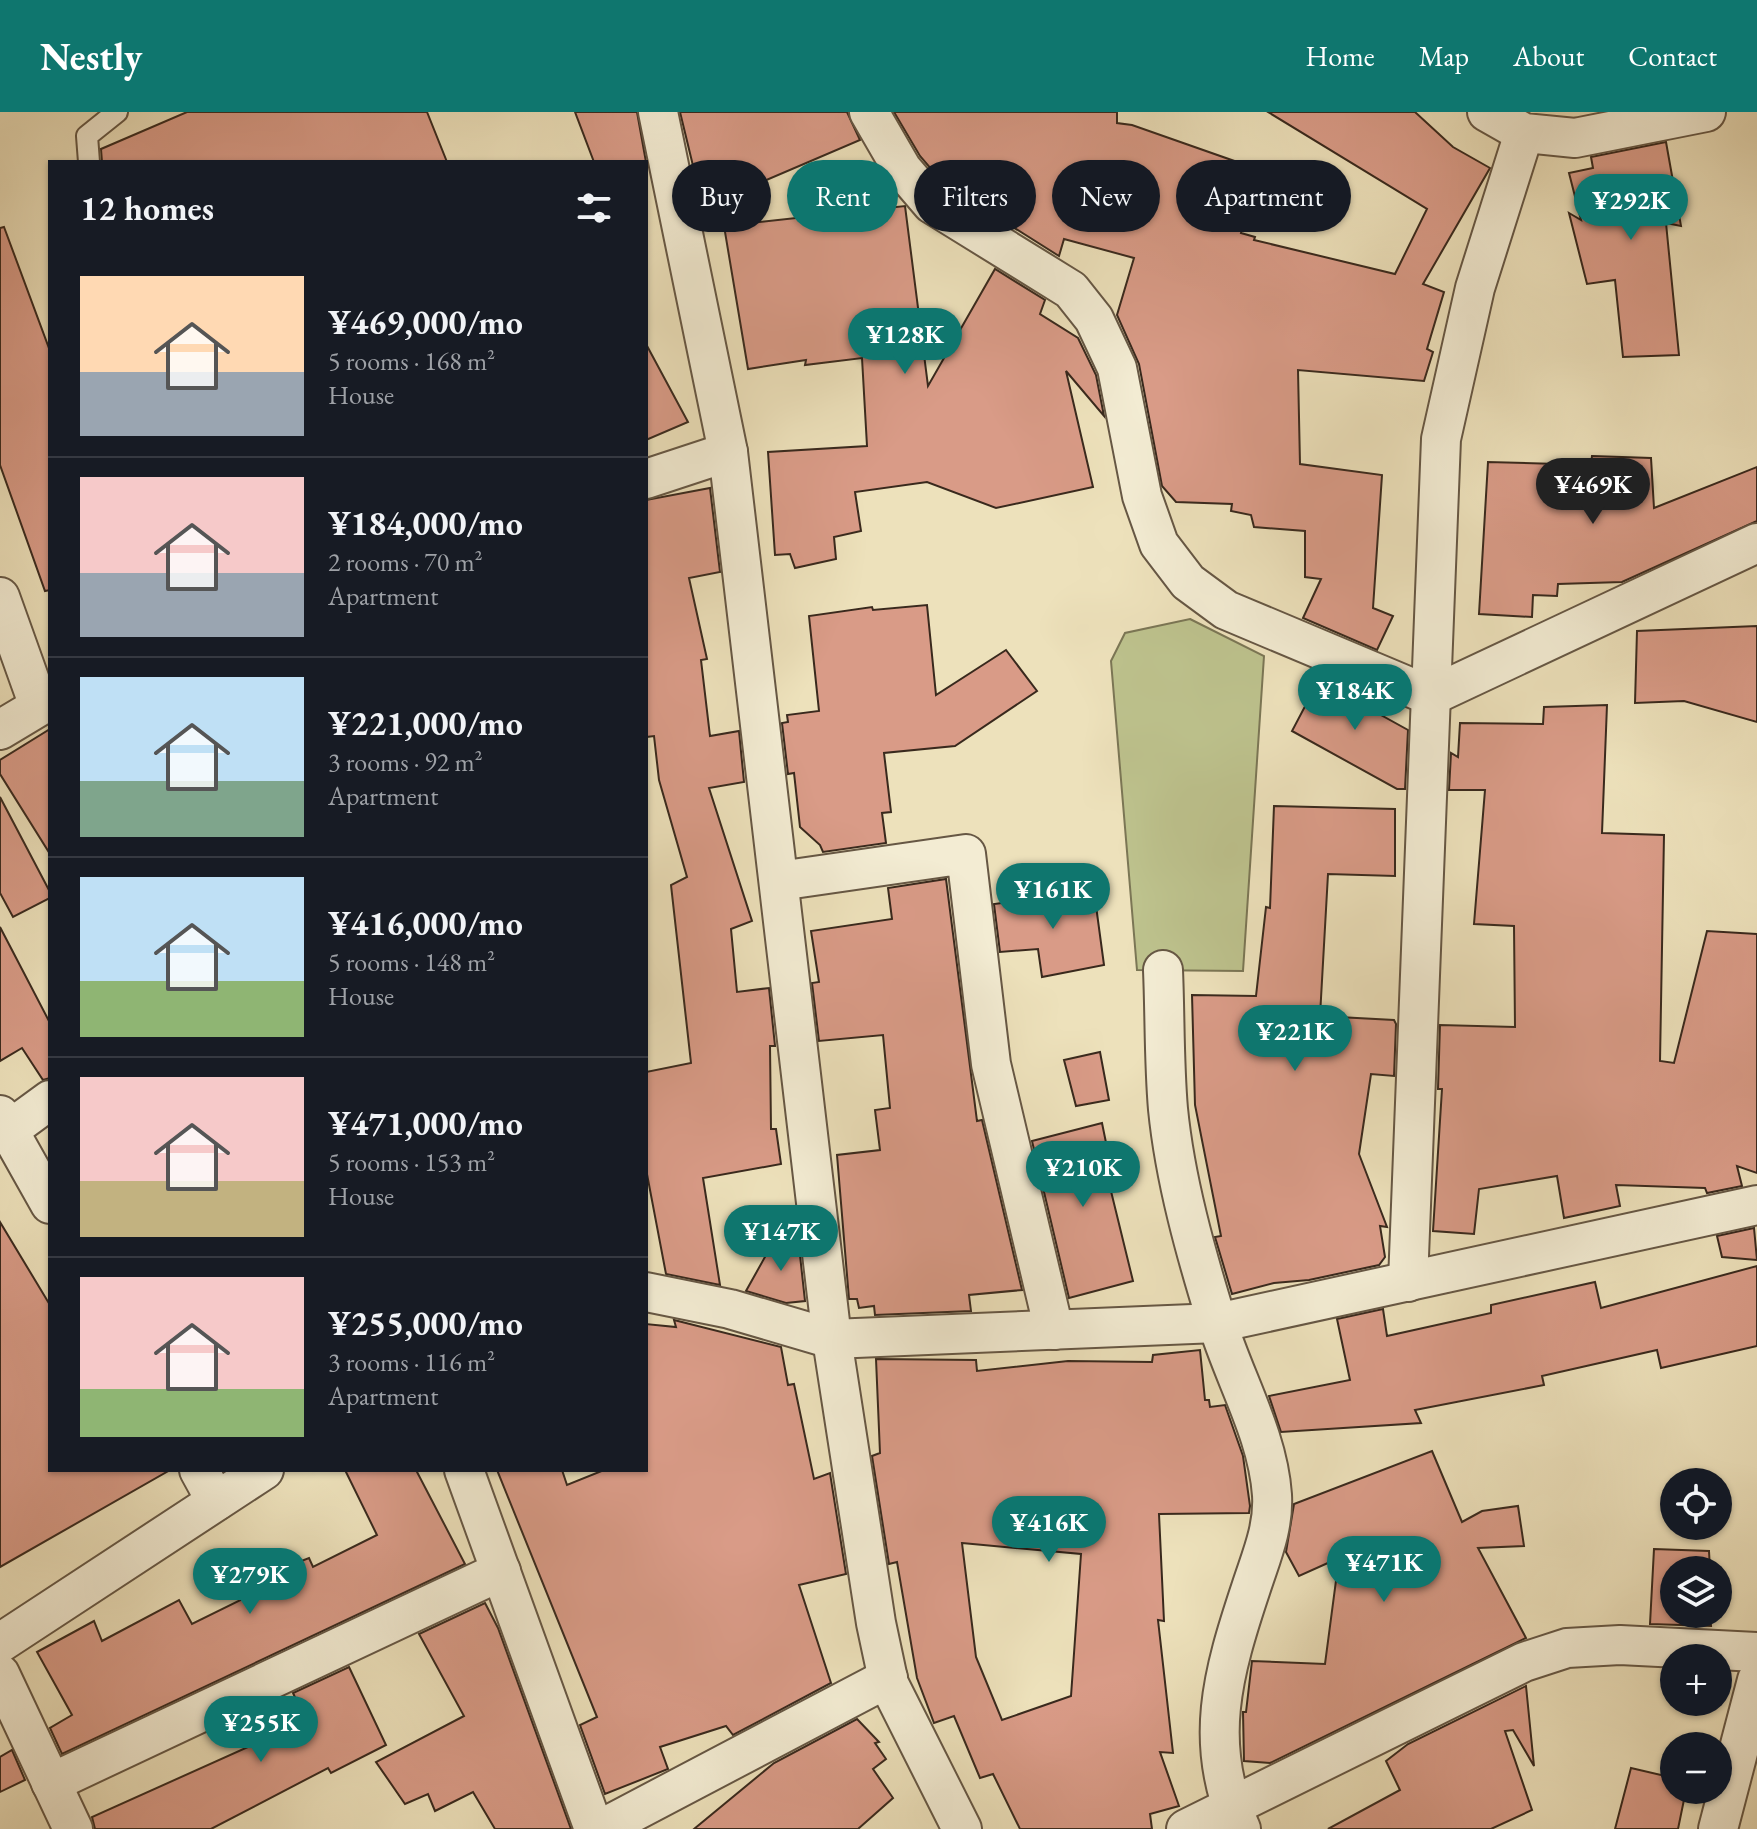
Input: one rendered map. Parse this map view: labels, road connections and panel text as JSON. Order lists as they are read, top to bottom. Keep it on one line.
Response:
{"page":{"header":"Nestly","nav":["Home","Map","About","Contact"],"chip":["Buy","Rent","Filters","New","Apartment"],"heading":"12 homes","price":["¥292K","¥128K","¥469K","¥184K","¥161K","¥221K","¥210K","¥147K","¥416K","¥471K","¥279K","¥255K"],"list":[{"name":"¥469,000/mo","note":"5 rooms · 168 m² · House"},{"name":"¥184,000/mo","note":"2 rooms · 70 m² · Apartment"},{"name":"¥221,000/mo","note":"3 rooms · 92 m² · Apartment"},{"name":"¥416,000/mo","note":"5 rooms · 148 m² · House"},{"name":"¥471,000/mo","note":"5 rooms · 153 m² · House"},{"name":"¥255,000/mo","note":"3 rooms · 116 m² · Apartment"}],"map_buttons":["+","−"]}}
